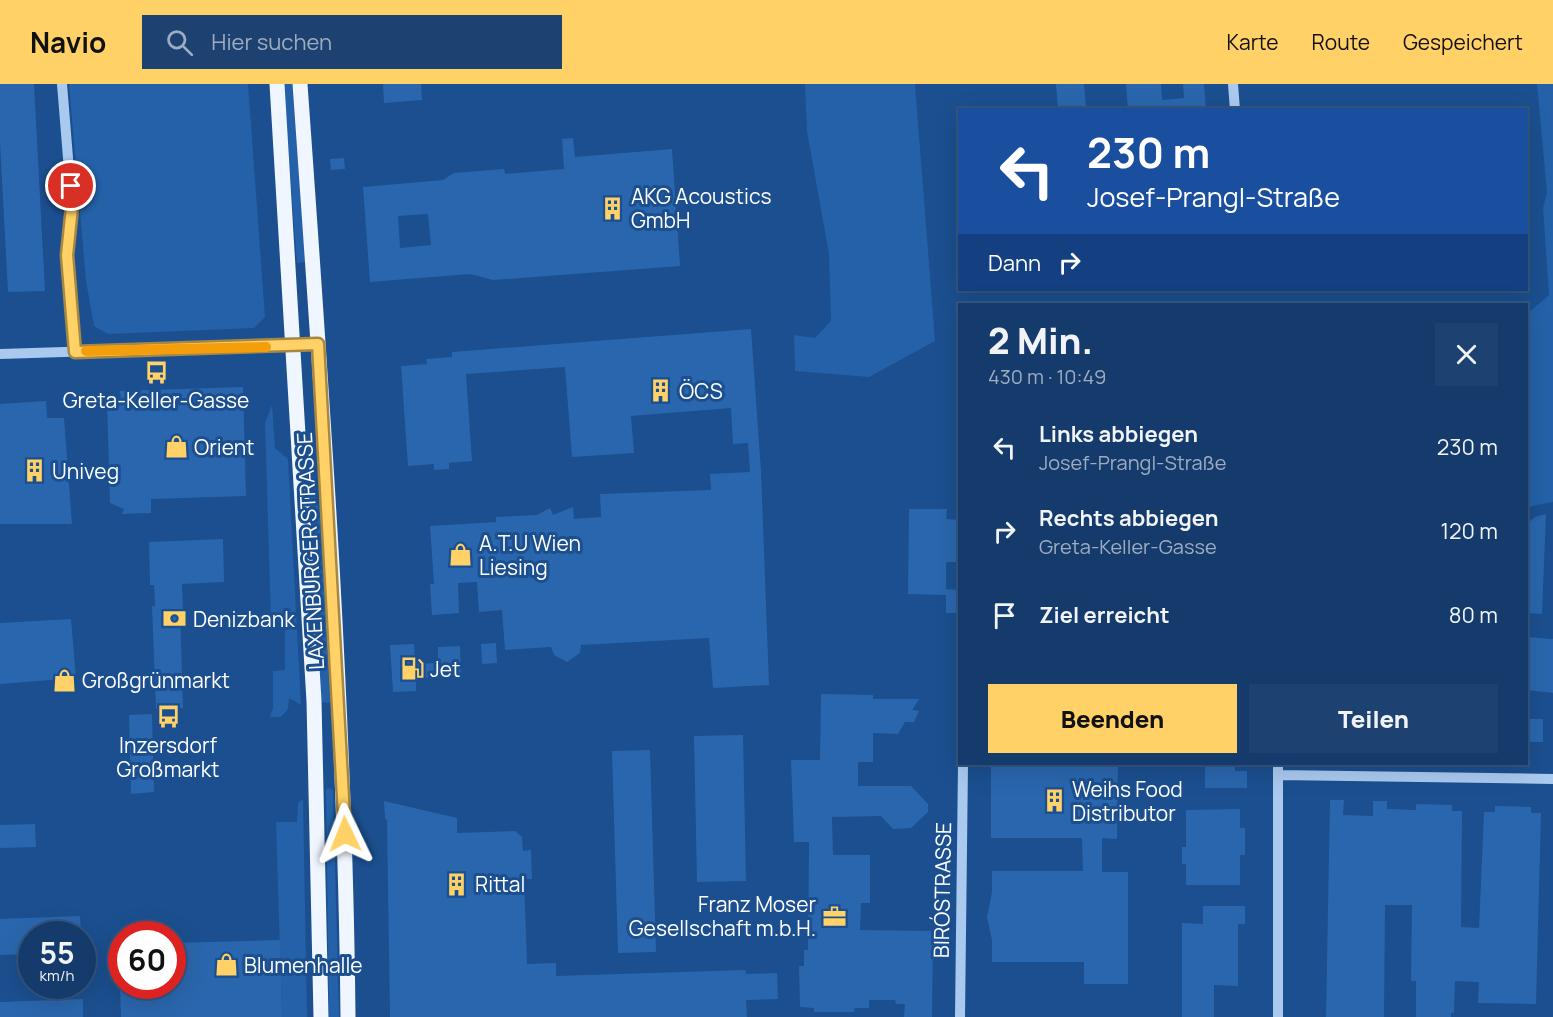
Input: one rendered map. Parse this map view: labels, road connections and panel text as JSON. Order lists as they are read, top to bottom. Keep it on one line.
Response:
{"streets":{"main road":["LAXENBURGER STRASSE"],"street":["BIRÓSTRASSE"]},"places":{"building":["AKG Acoustics GmbH","ÖCS","Univeg","Weihs Food Distributor","Rittal"],"bus stop":["Greta-Keller-Gasse","Inzersdorf Großmarkt"],"shop":["Orient","A.T.U Wien Liesing","Großgrünmarkt","Blumenhalle"],"bank":["Denizbank"],"fuel station":["Jet"],"office":["Franz Moser Gesellschaft m.b.H."]},"page":{"header":"Navio","search":"Hier suchen","nav":["Karte","Route","Gespeichert"],"turn":["230 m","Josef-Prangl-Straße"],"then":"Dann","heading":["2 Min.","430 m · 10:49"],"list":[{"name":"Links abbiegen","note":"Josef-Prangl-Straße","value":"230 m"},{"name":"Rechts abbiegen","note":"Greta-Keller-Gasse","value":"120 m"},{"name":"Ziel erreicht","value":"80 m"}],"buttons":["Beenden","Teilen"],"speed":"55 km/h","limit":"60"}}
